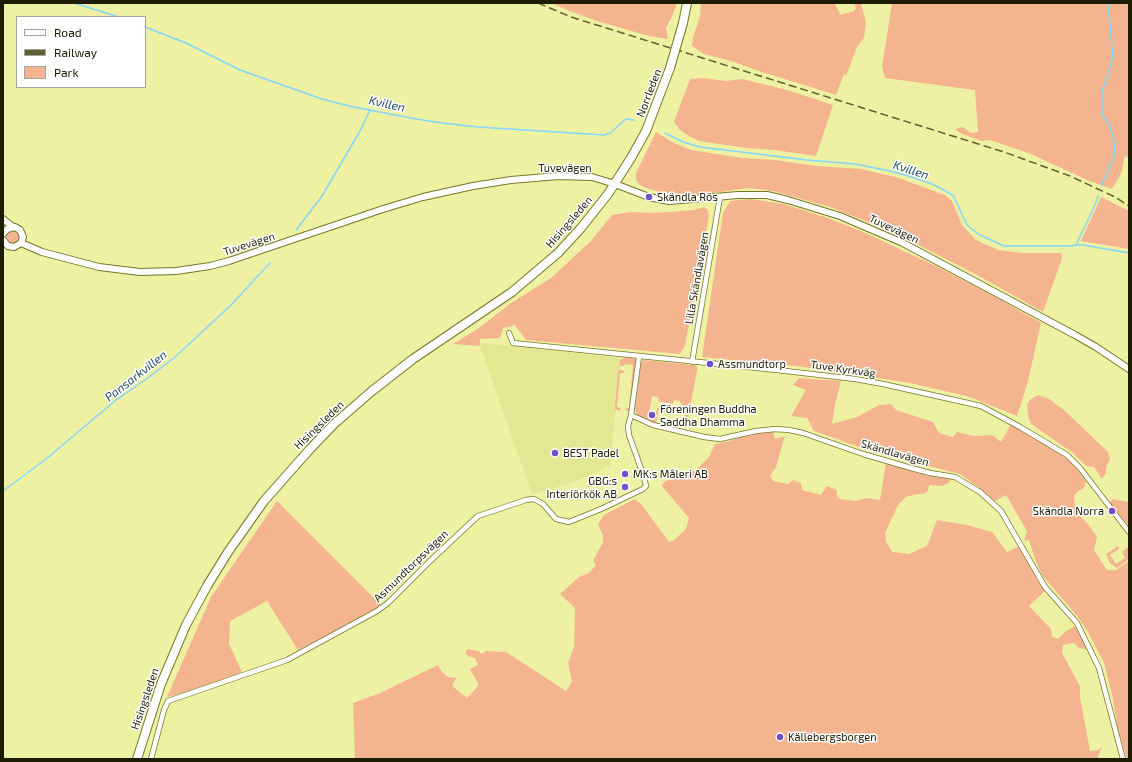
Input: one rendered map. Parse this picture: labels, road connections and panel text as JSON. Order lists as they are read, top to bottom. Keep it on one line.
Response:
{"streets":{"highway":["Norrleden","Hisingsleden"],"main road":["Tuvevägen"],"street":["Lilla Skändlavägen","Tuve Kyrkväg","Skändlavägen","Asmundtorpsvägen"]},"crossings":[["Norrleden","Tuvevägen"],["Norrleden","Hisingsleden"],["Tuvevägen","Hisingsleden"],["Tuvevägen","Lilla Skändlavägen"],["Lilla Skändlavägen","Tuve Kyrkväg"],["Skändlavägen","Asmundtorpsvägen"]],"water":["Kvillen","Pansarkvillen"],"places":["Skändla Rös","Assmundtorp","Föreningen Buddha Saddha Dhamma","BEST Padel","MK:s Måleri AB","GBG:s Interiörkök AB","Skändla Norra","Källebergsborgen"],"legend":["Road","Railway","Park"]}
